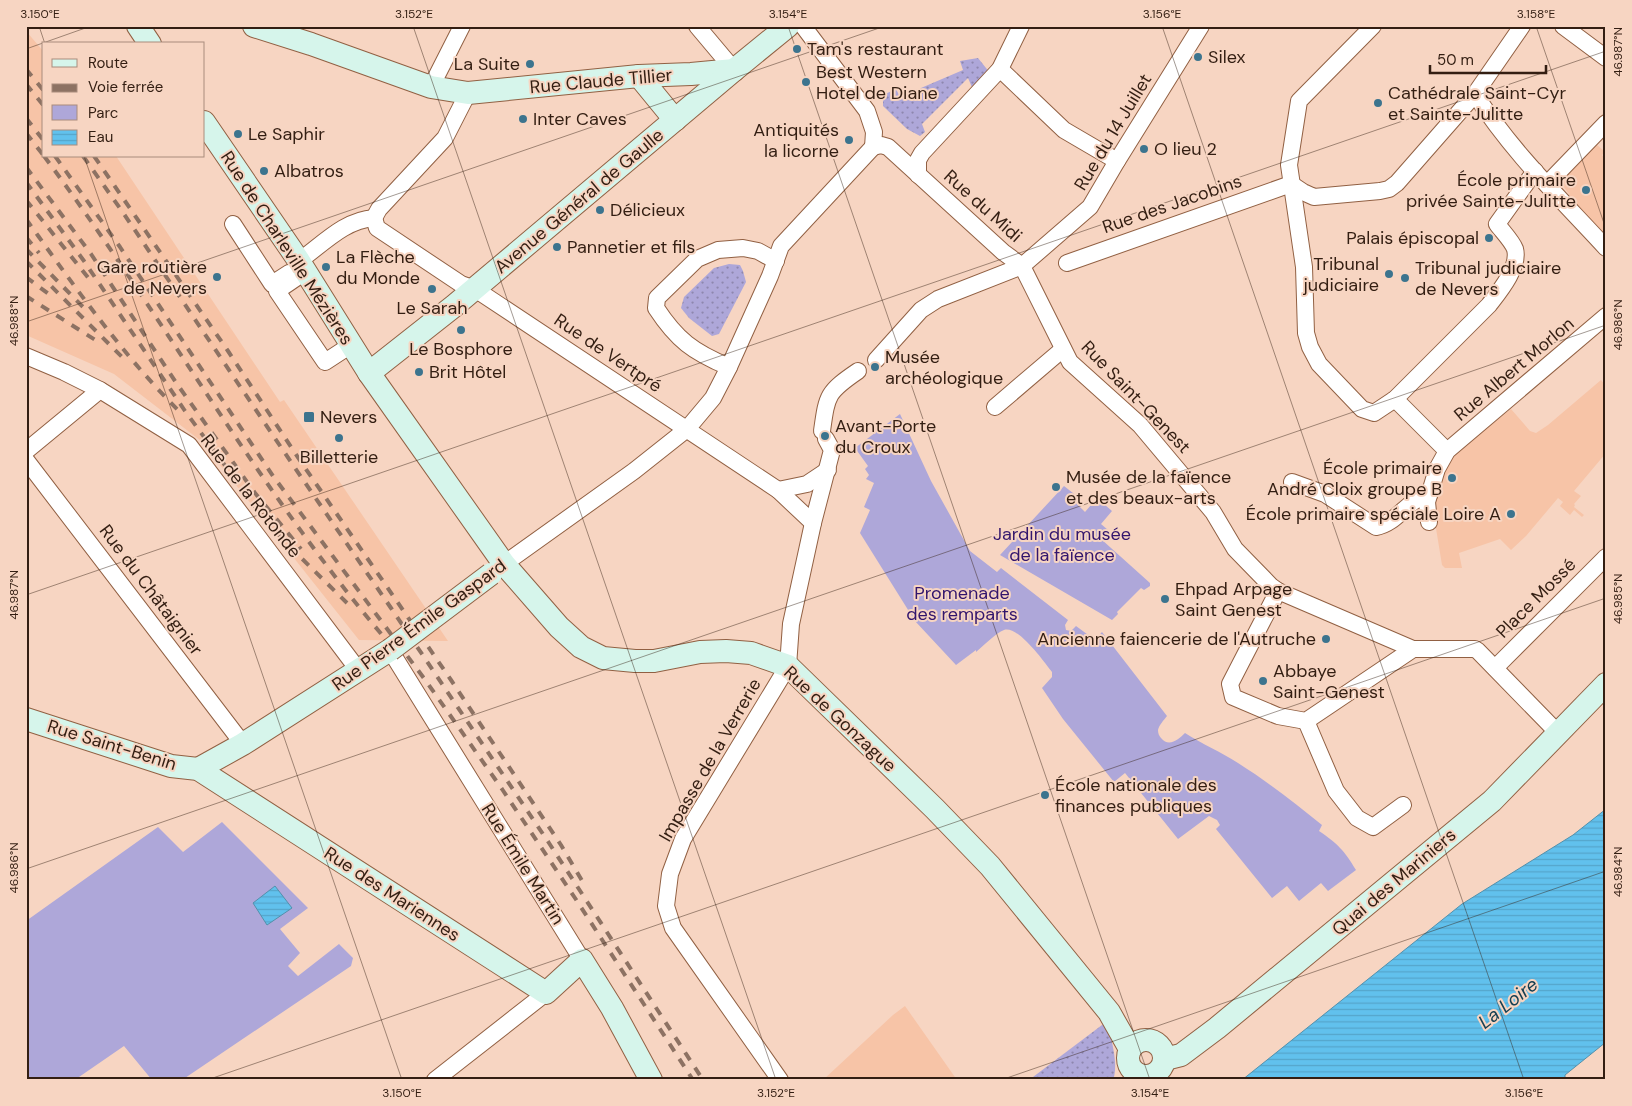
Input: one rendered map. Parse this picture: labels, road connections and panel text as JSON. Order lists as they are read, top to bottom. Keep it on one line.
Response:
{"streets":{"main road":["Rue Claude Tillier","Avenue Général de Gaulle","Rue de Charleville Mézières","Rue Pierre Émile Gaspard","Rue de Gonzague","Rue Saint-Benin","Rue Émile Martin","Quai des Mariniers","Rue des Mariennes"],"street":["Rue du 14 Juillet","Rue des Jacobins","Rue du Midi","Rue de Vertpré","Rue Albert Morlon","Rue Saint-Genest","Rue de la Rotonde","Rue du Châtaignier","Place Mossé","Impasse de la Verrerie"]},"crossings":[["Rue Claude Tillier","Avenue Général de Gaulle"],["Rue du 14 Juillet","Rue du Midi"],["Rue du 14 Juillet","Rue Saint-Genest"],["Avenue Général de Gaulle","Rue de Charleville Mézières"],["Avenue Général de Gaulle","Rue de Vertpré"],["Rue du Midi","Rue Saint-Genest"],["Rue du Midi","Rue Pierre Émile Gaspard"],["Rue de Charleville Mézières","Rue Pierre Émile Gaspard"],["Rue de Charleville Mézières","Rue de Gonzague"],["Rue de Vertpré","Rue Pierre Émile Gaspard"],["Rue Saint-Genest","Place Mossé"],["Rue Saint-Genest","Quai des Mariniers"],["Rue de la Rotonde","Rue Pierre Émile Gaspard"],["Rue du Châtaignier","Rue Pierre Émile Gaspard"],["Rue Pierre Émile Gaspard","Rue de Gonzague"],["Rue Pierre Émile Gaspard","Rue Saint-Benin"],["Rue Pierre Émile Gaspard","Rue Émile Martin"],["Rue Pierre Émile Gaspard","Rue des Mariennes"],["Rue de Gonzague","Impasse de la Verrerie"],["Rue de Gonzague","Quai des Mariniers"],["Rue Saint-Benin","Rue des Mariennes"]],"water":["La Loire"],"parks":["Jardin du musée de la faïence","Promenade des remparts"],"places":{"other":["Tam's restaurant","Silex","La Suite","Best Western Hotel de Diane","Cathédrale Saint-Cyr et Sainte-Julitte","Inter Caves","Le Saphir","Antiquités la licorne","O lieu 2","Albatros","École primaire privée Sainte-Julitte","Délicieux","Palais épiscopal","Pannetier et fils","La Flèche du Monde","Tribunal judiciaire","Gare routière de Nevers","Tribunal judiciaire de Nevers","Le Sarah","Le Bosphore","Musée archéologique","Brit Hôtel","Avant-Porte du Croux","Billetterie","École primaire André Cloix groupe B","Musée de la faïence et des beaux-arts","École primaire spéciale Loire A","Ehpad Arpage Saint Genest","Ancienne faiencerie de l'Autruche","Abbaye Saint-Genest","École nationale des finances publiques"],"transit":["Nevers"]},"legend":["Route","Voie ferrée","Parc","Eau"],"scale_bar":"50 m","coordinates":["3.150°E","3.152°E","3.154°E","3.156°E","3.158°E","46.987°N","46.988°N","46.986°N","46.985°N","46.984°N"]}
